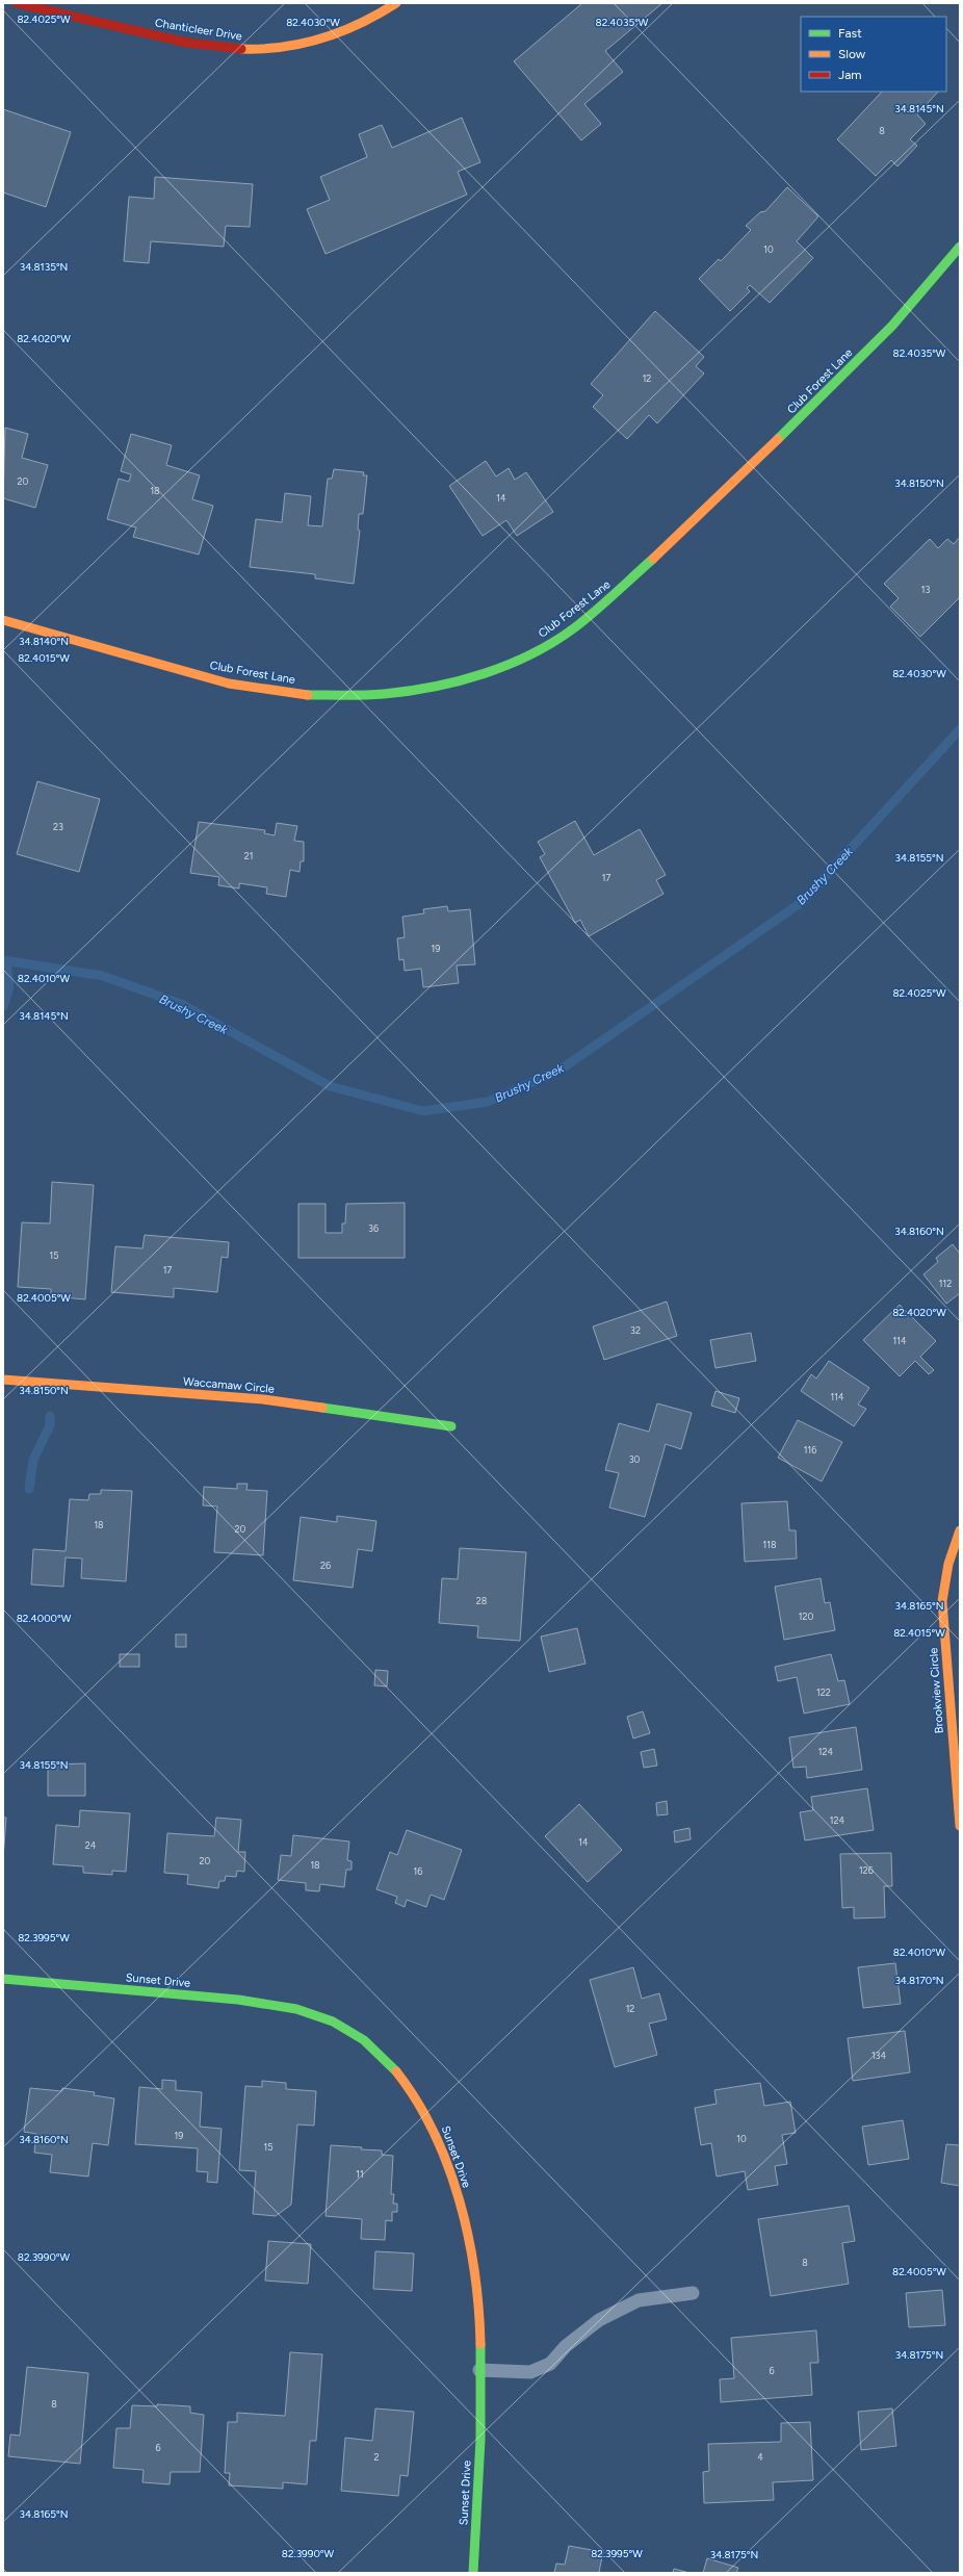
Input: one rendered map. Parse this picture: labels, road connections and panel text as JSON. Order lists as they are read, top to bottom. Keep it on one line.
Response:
{"streets":{"street":["Chanticleer Drive","Club Forest Lane","Waccamaw Circle","Brookview Circle","Sunset Drive"]},"water":["Brushy Creek"],"house_numbers":["8","10","12","20","18","14","13","23","21","17","19","36","15","17","112","32","114","114","116","30","18","20","118","26","28","120","122","124","124","14","24","20","18","126","16","12","134","19","10","15","11","8","6","8","6","2","4"],"legend":["Fast","Slow","Jam"],"coordinates":["82.4025°W","82.4030°W","82.4035°W","34.8145°N","34.8135°N","82.4020°W","34.8150°N","34.8140°N","82.4015°W","34.8155°N","82.4010°W","34.8160°N","82.4005°W","34.8165°N","82.4000°W","82.3995°W","34.8170°N","82.3990°W","34.8175°N"]}
